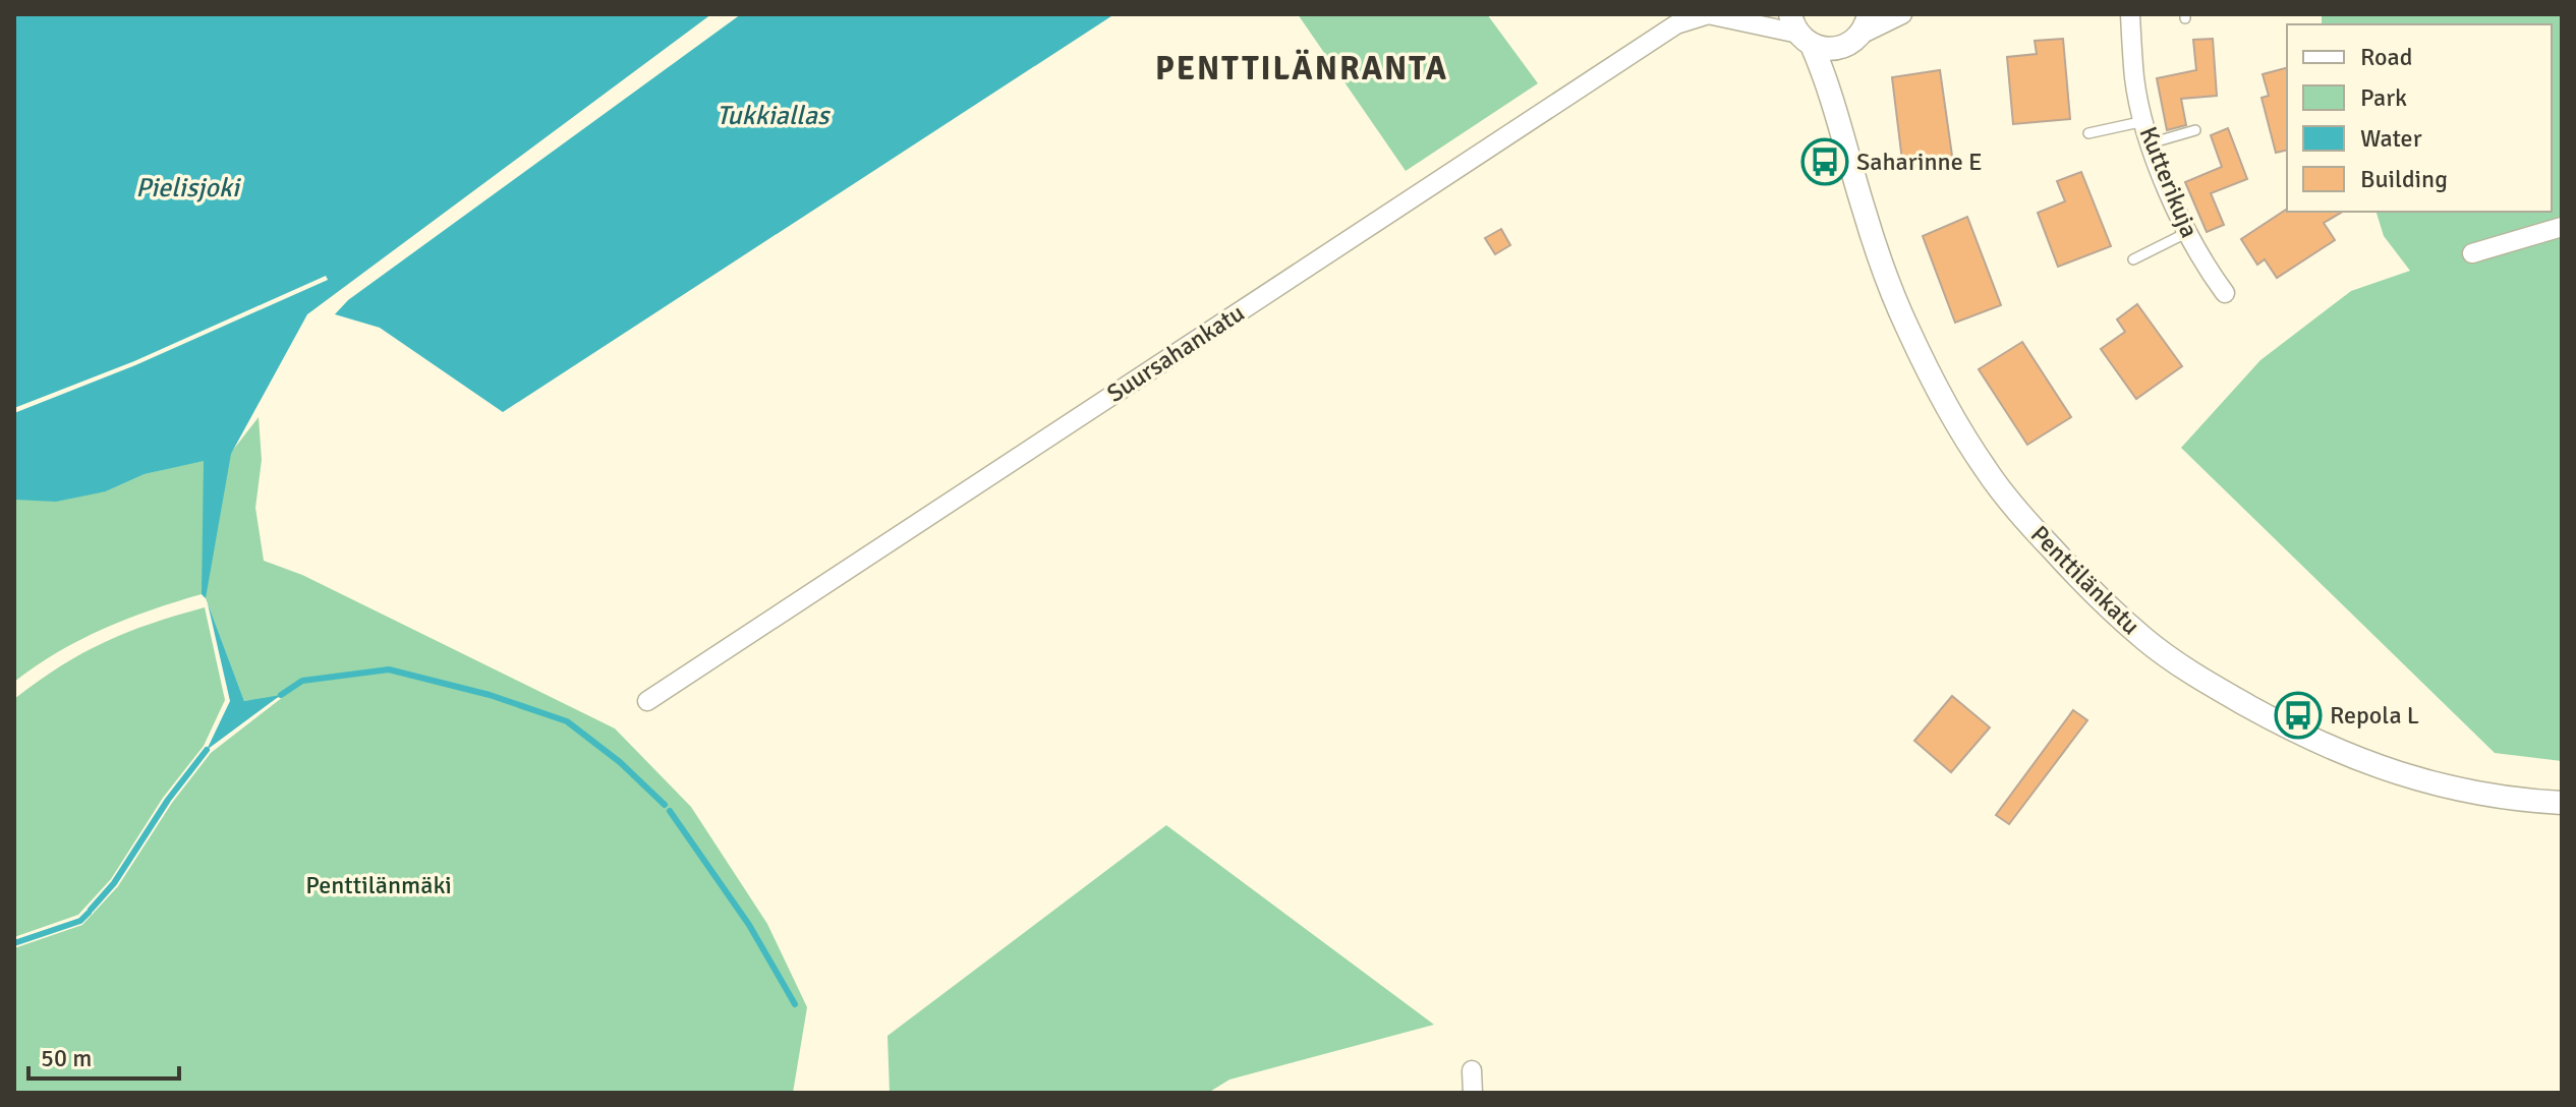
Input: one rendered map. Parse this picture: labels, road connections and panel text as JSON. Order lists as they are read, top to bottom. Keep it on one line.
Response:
{"streets":{"street":["Kutterikuja","Suursahankatu","Penttilänkatu"]},"crossings":[["Suursahankatu","Penttilänkatu"]],"districts":["PENTTILÄNRANTA"],"water":["Tukkiallas","Pielisjoki"],"parks":["Penttilänmäki"],"places":{"bus stop":["Saharinne E","Repola L"]},"legend":["Road","Park","Water","Building"],"scale_bar":"50 m"}
